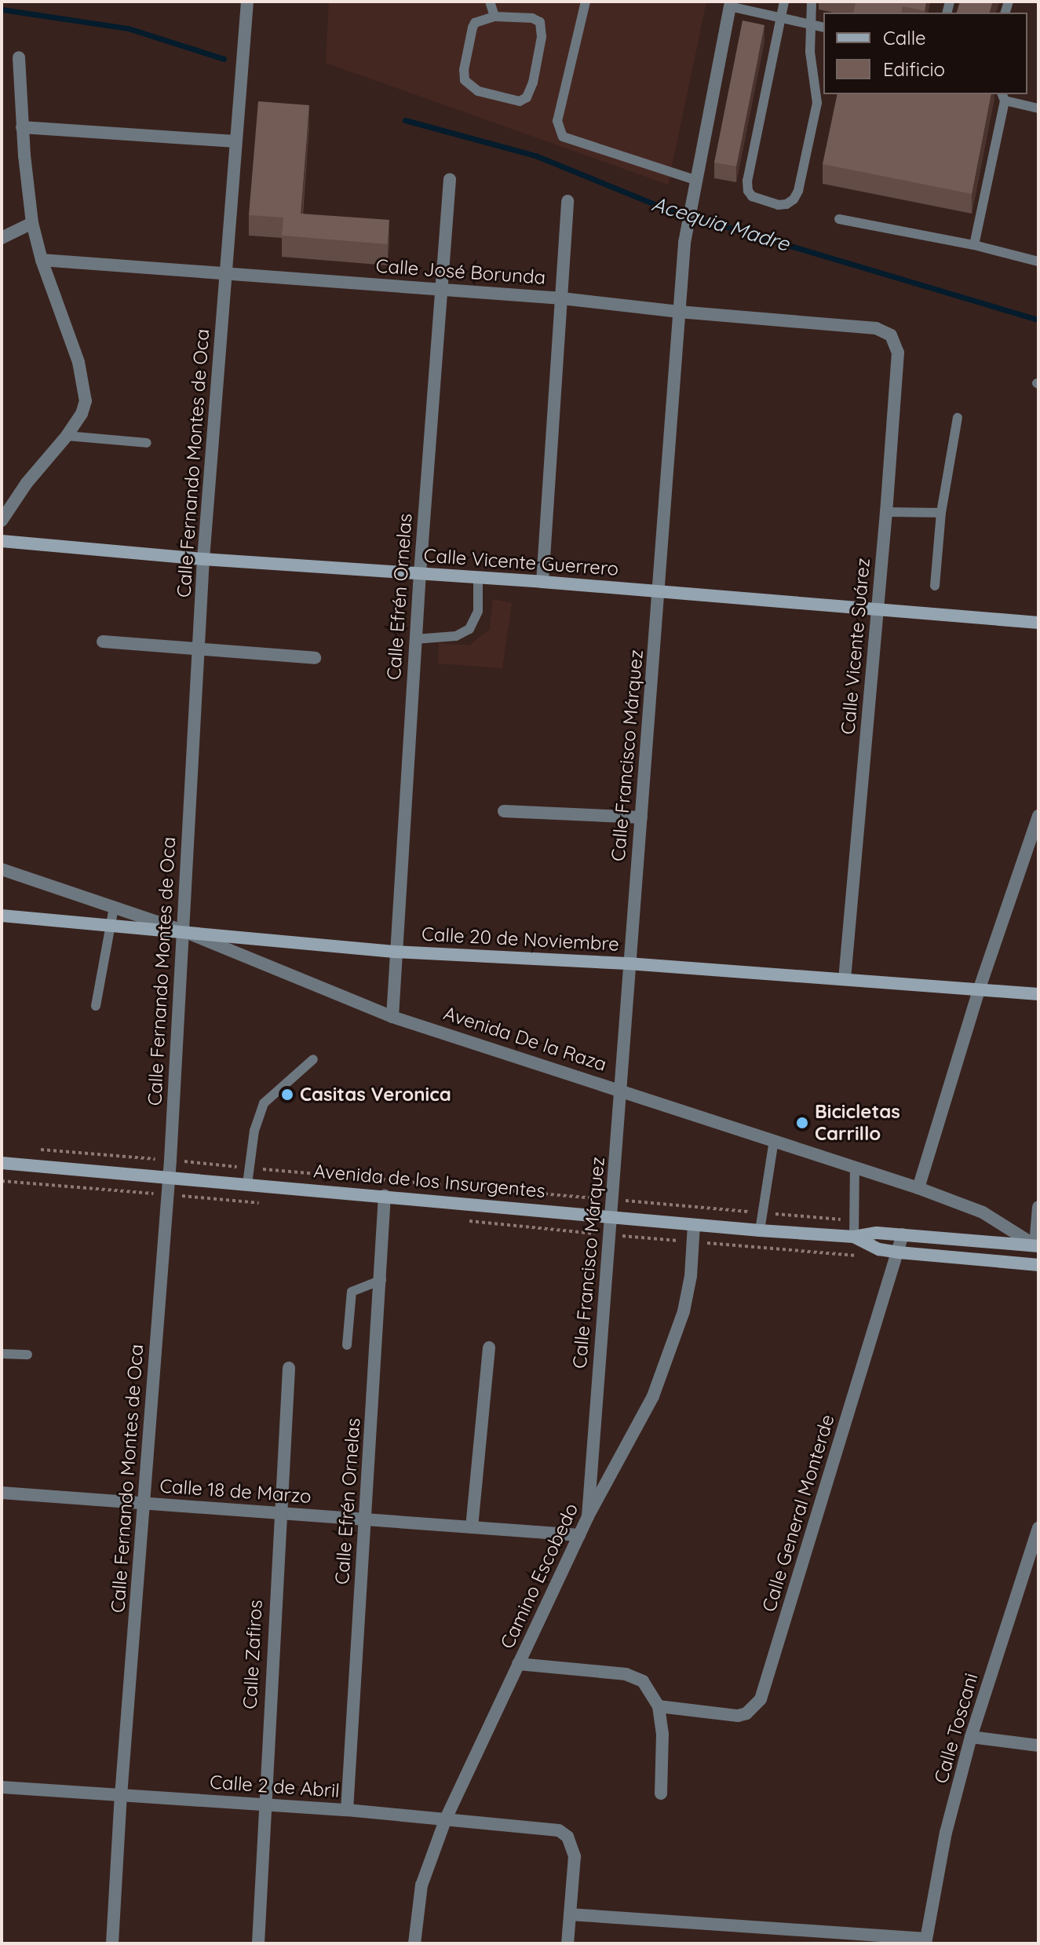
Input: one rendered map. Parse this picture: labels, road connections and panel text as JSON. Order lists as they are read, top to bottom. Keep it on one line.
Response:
{"streets":{"main road":["Calle Vicente Guerrero","Calle 20 de Noviembre","Avenida de los Insurgentes"],"street":["Calle José Borunda","Calle Fernando Montes de Oca","Calle Efrén Ornelas","Calle Vicente Suárez","Calle Francisco Márquez","Avenida De la Raza","Calle 18 de Marzo","Calle General Monterde","Camino Escobedo","Calle Zafiros","Calle Toscani","Calle 2 de Abril"]},"crossings":[["Calle José Borunda","Calle Fernando Montes de Oca"],["Calle José Borunda","Calle Efrén Ornelas"],["Calle José Borunda","Calle Vicente Suárez"],["Calle José Borunda","Calle Francisco Márquez"],["Calle Fernando Montes de Oca","Calle Vicente Guerrero"],["Calle Fernando Montes de Oca","Calle 20 de Noviembre"],["Calle Fernando Montes de Oca","Avenida De la Raza"],["Calle Fernando Montes de Oca","Avenida de los Insurgentes"],["Calle Fernando Montes de Oca","Calle 18 de Marzo"],["Calle Fernando Montes de Oca","Calle 2 de Abril"],["Calle Vicente Guerrero","Calle Efrén Ornelas"],["Calle Vicente Guerrero","Calle Vicente Suárez"],["Calle Vicente Guerrero","Calle Francisco Márquez"],["Calle Efrén Ornelas","Calle 20 de Noviembre"],["Calle Efrén Ornelas","Avenida De la Raza"],["Calle Efrén Ornelas","Avenida de los Insurgentes"],["Calle Efrén Ornelas","Calle 18 de Marzo"],["Calle Efrén Ornelas","Calle 2 de Abril"],["Calle Vicente Suárez","Calle 20 de Noviembre"],["Calle Francisco Márquez","Calle 20 de Noviembre"],["Calle Francisco Márquez","Avenida De la Raza"],["Calle Francisco Márquez","Avenida de los Insurgentes"],["Calle Francisco Márquez","Camino Escobedo"],["Calle 20 de Noviembre","Avenida De la Raza"],["Avenida de los Insurgentes","Calle General Monterde"],["Avenida de los Insurgentes","Camino Escobedo"],["Calle 18 de Marzo","Camino Escobedo"],["Calle 18 de Marzo","Calle Zafiros"],["Camino Escobedo","Calle 2 de Abril"],["Calle Zafiros","Calle 2 de Abril"]],"water":["Acequia Madre"],"places":["Casitas Veronica","Bicicletas Carrillo"],"legend":["Calle","Edificio"]}
